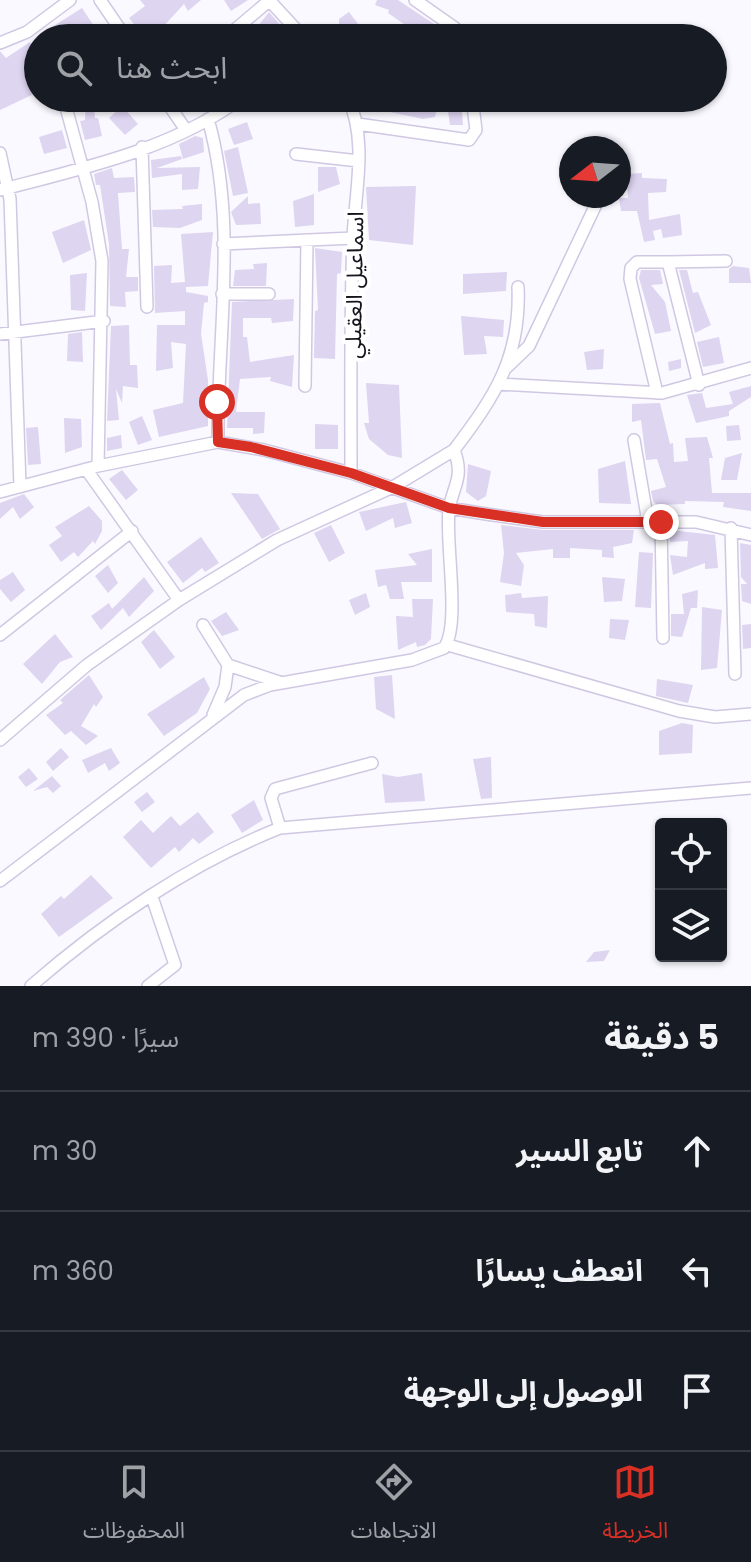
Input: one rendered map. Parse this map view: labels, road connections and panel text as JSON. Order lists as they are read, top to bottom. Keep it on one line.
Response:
{"streets":{"street":["اسماعيل العقيلي"]},"north":"left","page":{"search":"ابحث هنا","heading":["5 دقيقة","سيرًا · 390 m"],"list":[["تابع السير","30 m"],["انعطف يسارًا","360 m"],"الوصول إلى الوجهة"],"nav":["الخريطة","الاتجاهات","المحفوظات"]}}
